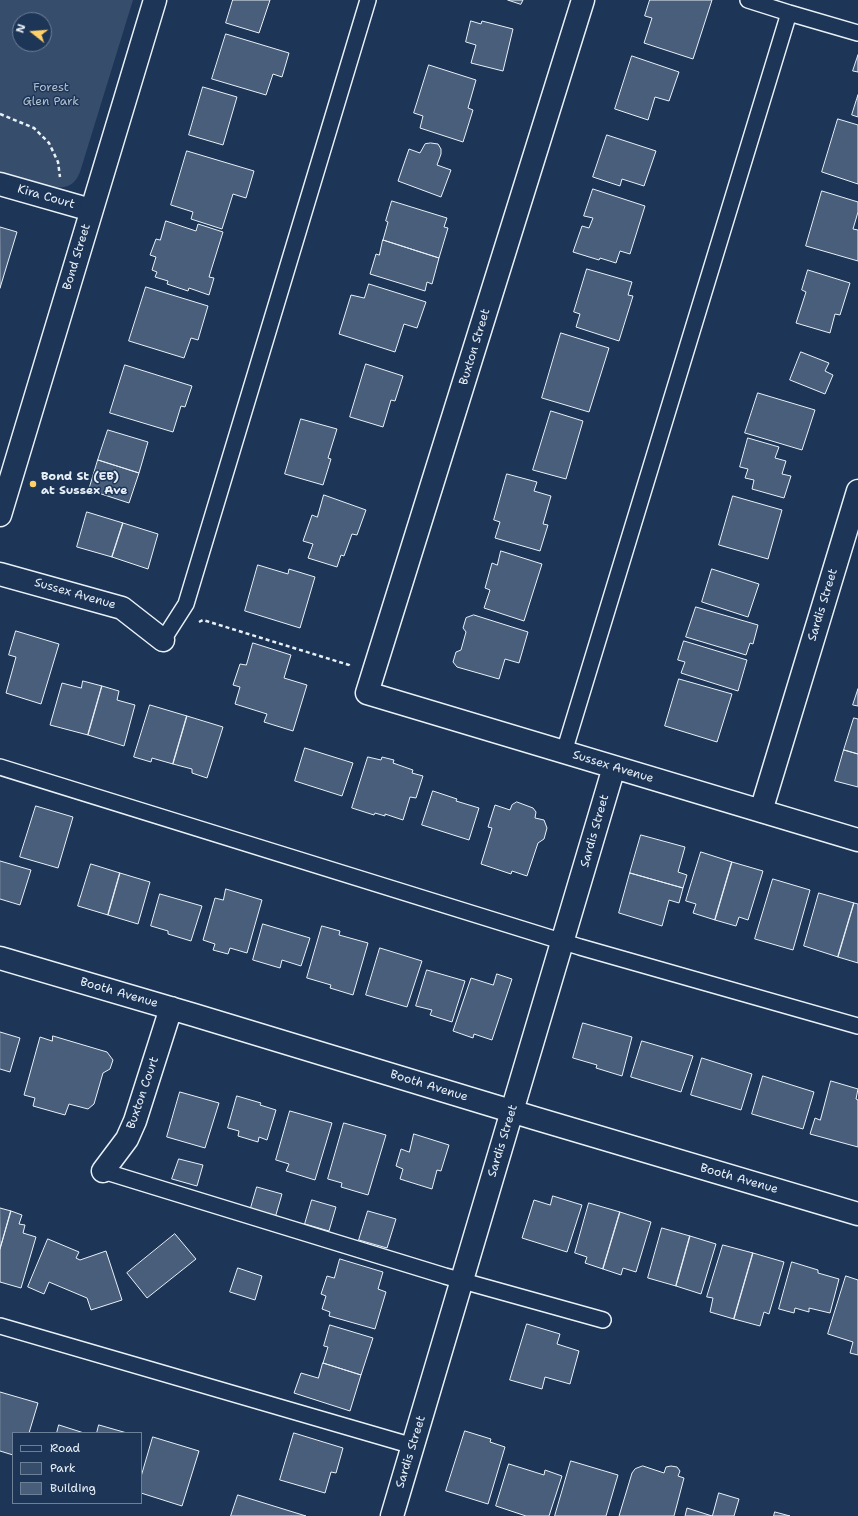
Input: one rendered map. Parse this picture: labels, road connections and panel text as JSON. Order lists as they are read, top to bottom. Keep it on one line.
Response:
{"streets":{"street":["Kira Court","Bond Street","Buxton Street","Sussex Avenue","Sardis Street","Booth Avenue","Buxton Court"]},"crossings":[["Kira Court","Bond Street"],["Buxton Street","Sussex Avenue"],["Sussex Avenue","Sardis Street"],["Sardis Street","Booth Avenue"],["Booth Avenue","Buxton Court"]],"parks":["Forest Glen Park"],"places":["Bond St (EB) at Sussex Ave"],"legend":["Road","Park","Building"],"north":"left"}
